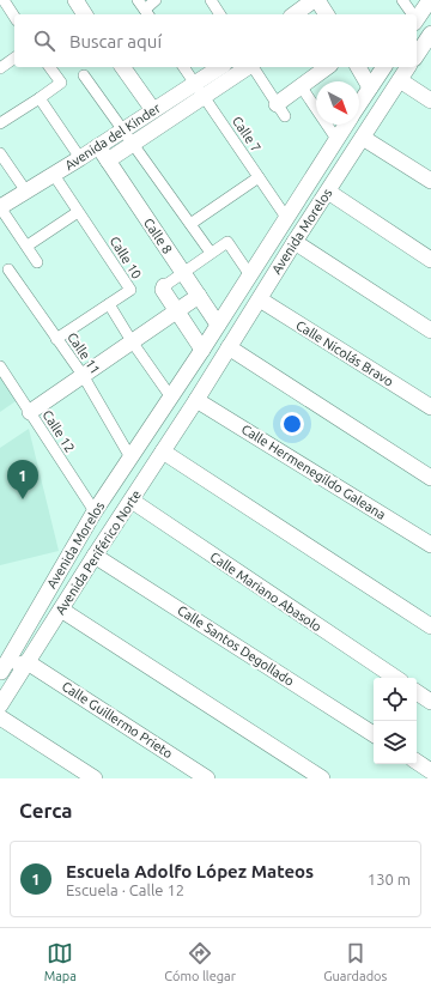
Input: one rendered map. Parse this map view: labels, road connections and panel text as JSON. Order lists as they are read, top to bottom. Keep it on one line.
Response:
{"streets":{"street":["Calle 7","Avenida del Kinder","Avenida Morelos","Calle 8","Calle 10","Calle 11","Calle Nicolás Bravo","Calle 12","Calle Hermenegildo Galeana","Avenida Periférico Norte","Calle Mariano Abasolo","Calle Santos Degollado","Calle Guillermo Prieto"]},"crossings":[["Calle 7","Avenida del Kinder"],["Calle 7","Avenida Morelos"],["Avenida del Kinder","Calle 8"],["Avenida del Kinder","Calle 10"],["Avenida Morelos","Calle 8"],["Avenida Morelos","Calle 11"],["Avenida Morelos","Calle Nicolás Bravo"],["Avenida Morelos","Calle 12"],["Avenida Morelos","Calle Hermenegildo Galeana"],["Avenida Morelos","Avenida Periférico Norte"],["Calle Hermenegildo Galeana","Avenida Periférico Norte"],["Avenida Periférico Norte","Calle Mariano Abasolo"],["Avenida Periférico Norte","Calle Santos Degollado"],["Avenida Periférico Norte","Calle Guillermo Prieto"]],"north":"bottom right","page":{"search":"Buscar aquí","pins":"1","heading":"Cerca","list":[{"mark":"1","name":"Escuela Adolfo López Mateos","note":"Escuela · Calle 12","value":"130 m"}],"nav":["Mapa","Cómo llegar","Guardados"]}}
